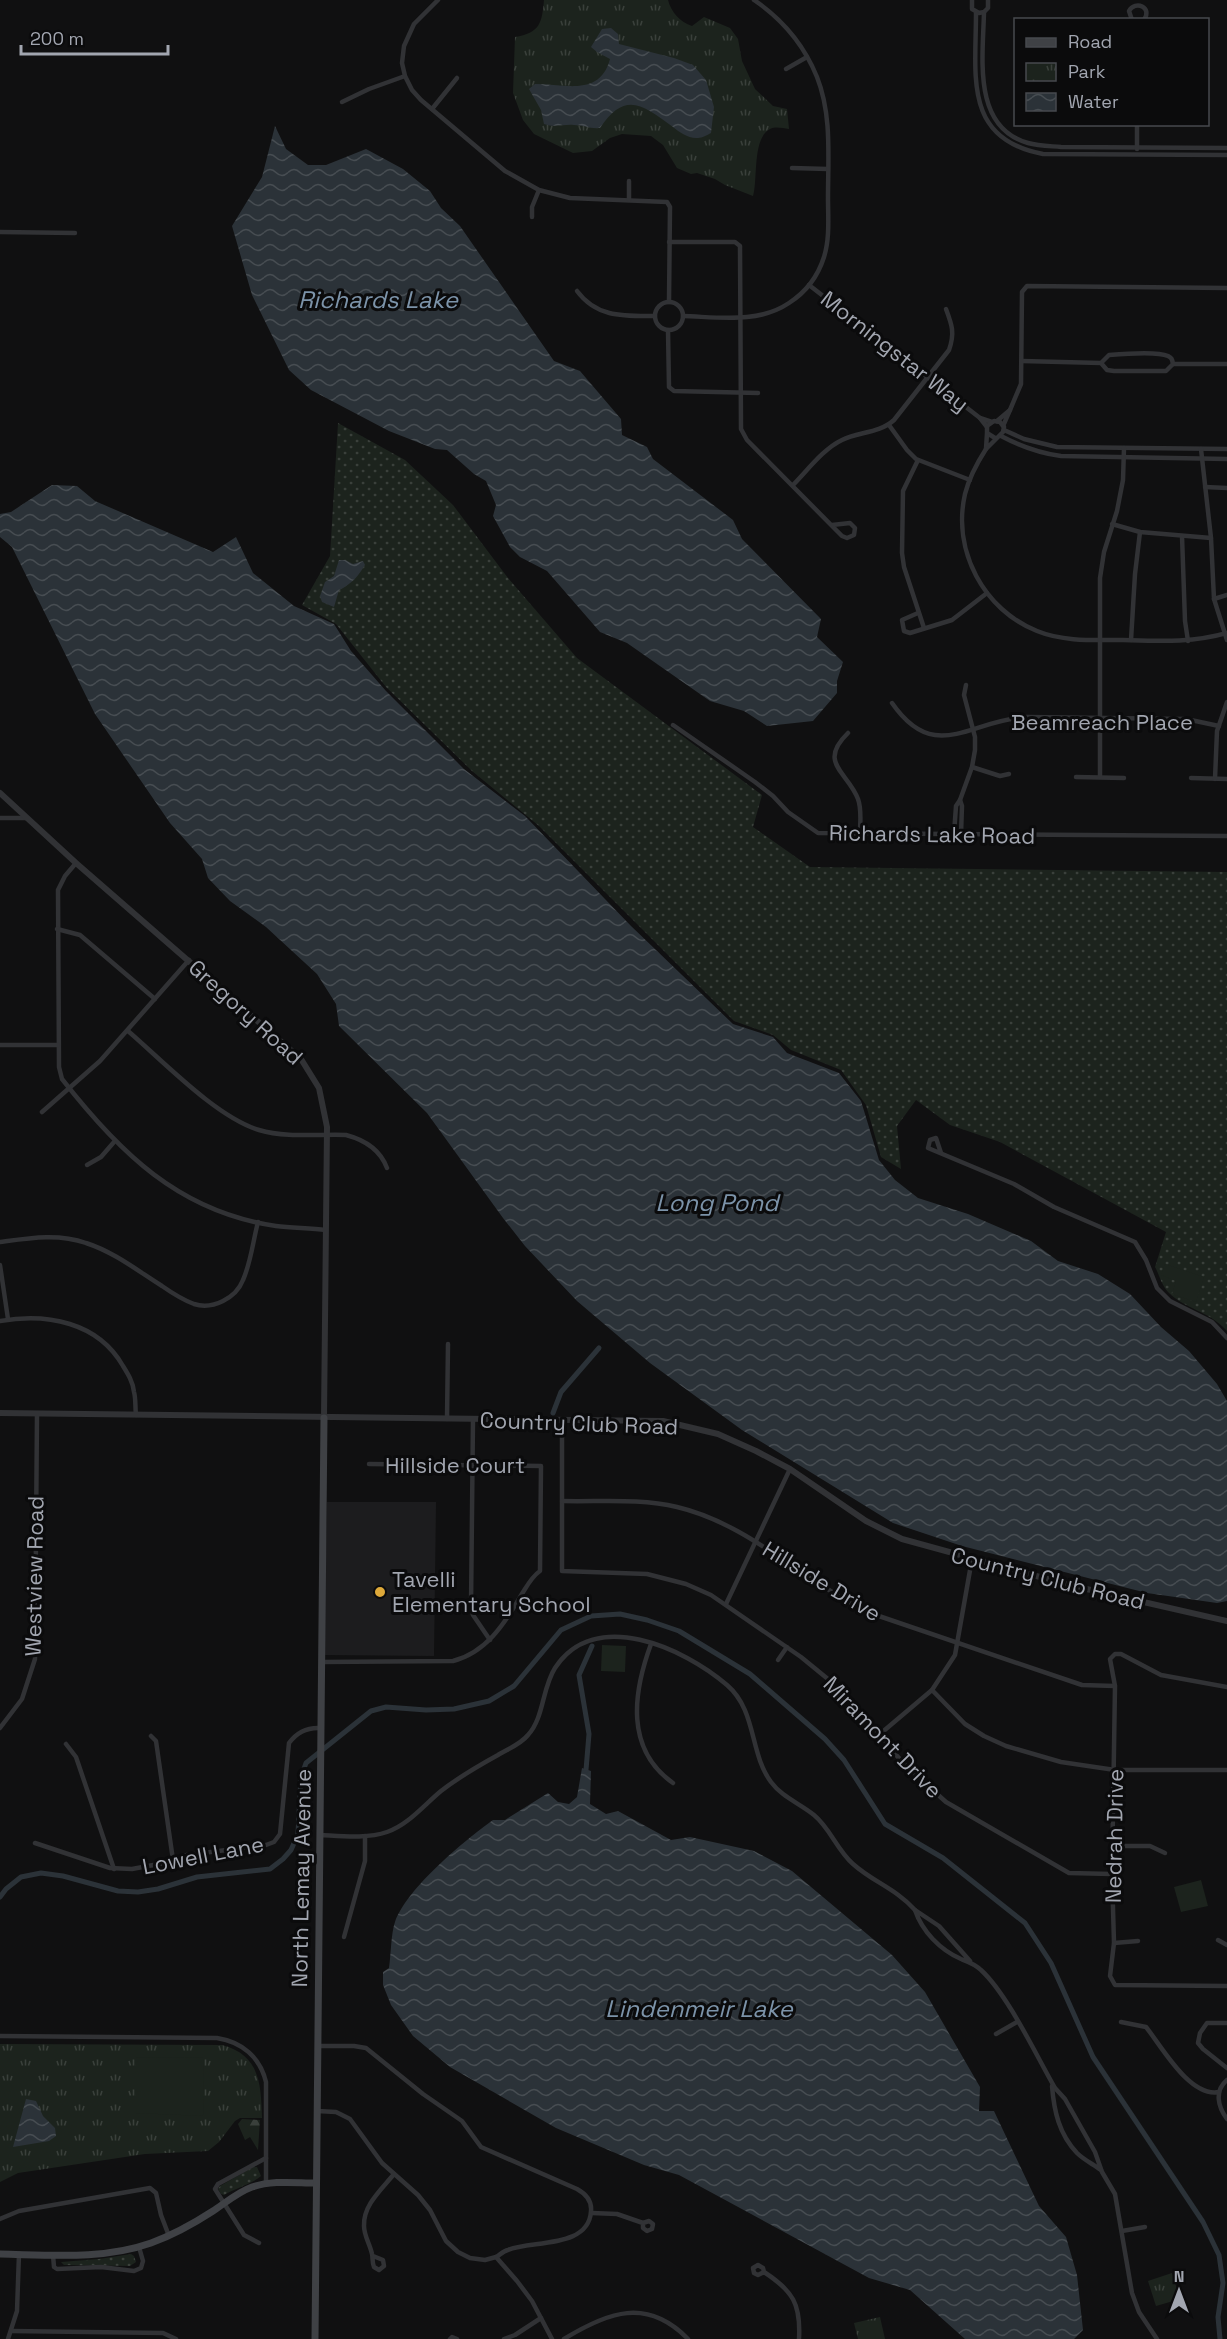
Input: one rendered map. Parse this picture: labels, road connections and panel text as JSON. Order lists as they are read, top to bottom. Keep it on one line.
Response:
{"streets":{"main road":["North Lemay Avenue"],"street":["Morningstar Way","Beamreach Place","Richards Lake Road","Gregory Road","Country Club Road","Hillside Court","Westview Road","Hillside Drive","Miramont Drive","Nedrah Drive","Lowell Lane"]},"crossings":[["Gregory Road","Country Club Road"],["Gregory Road","North Lemay Avenue"],["Country Club Road","Westview Road"],["Country Club Road","North Lemay Avenue"],["Hillside Drive","Miramont Drive"],["Hillside Drive","Nedrah Drive"],["Miramont Drive","Nedrah Drive"],["Lowell Lane","North Lemay Avenue"]],"water":["Richards Lake","Long Pond","Lindenmeir Lake"],"places":["Tavelli Elementary School"],"legend":["Road","Park","Water"],"scale_bar":"200 m","north":"top"}
